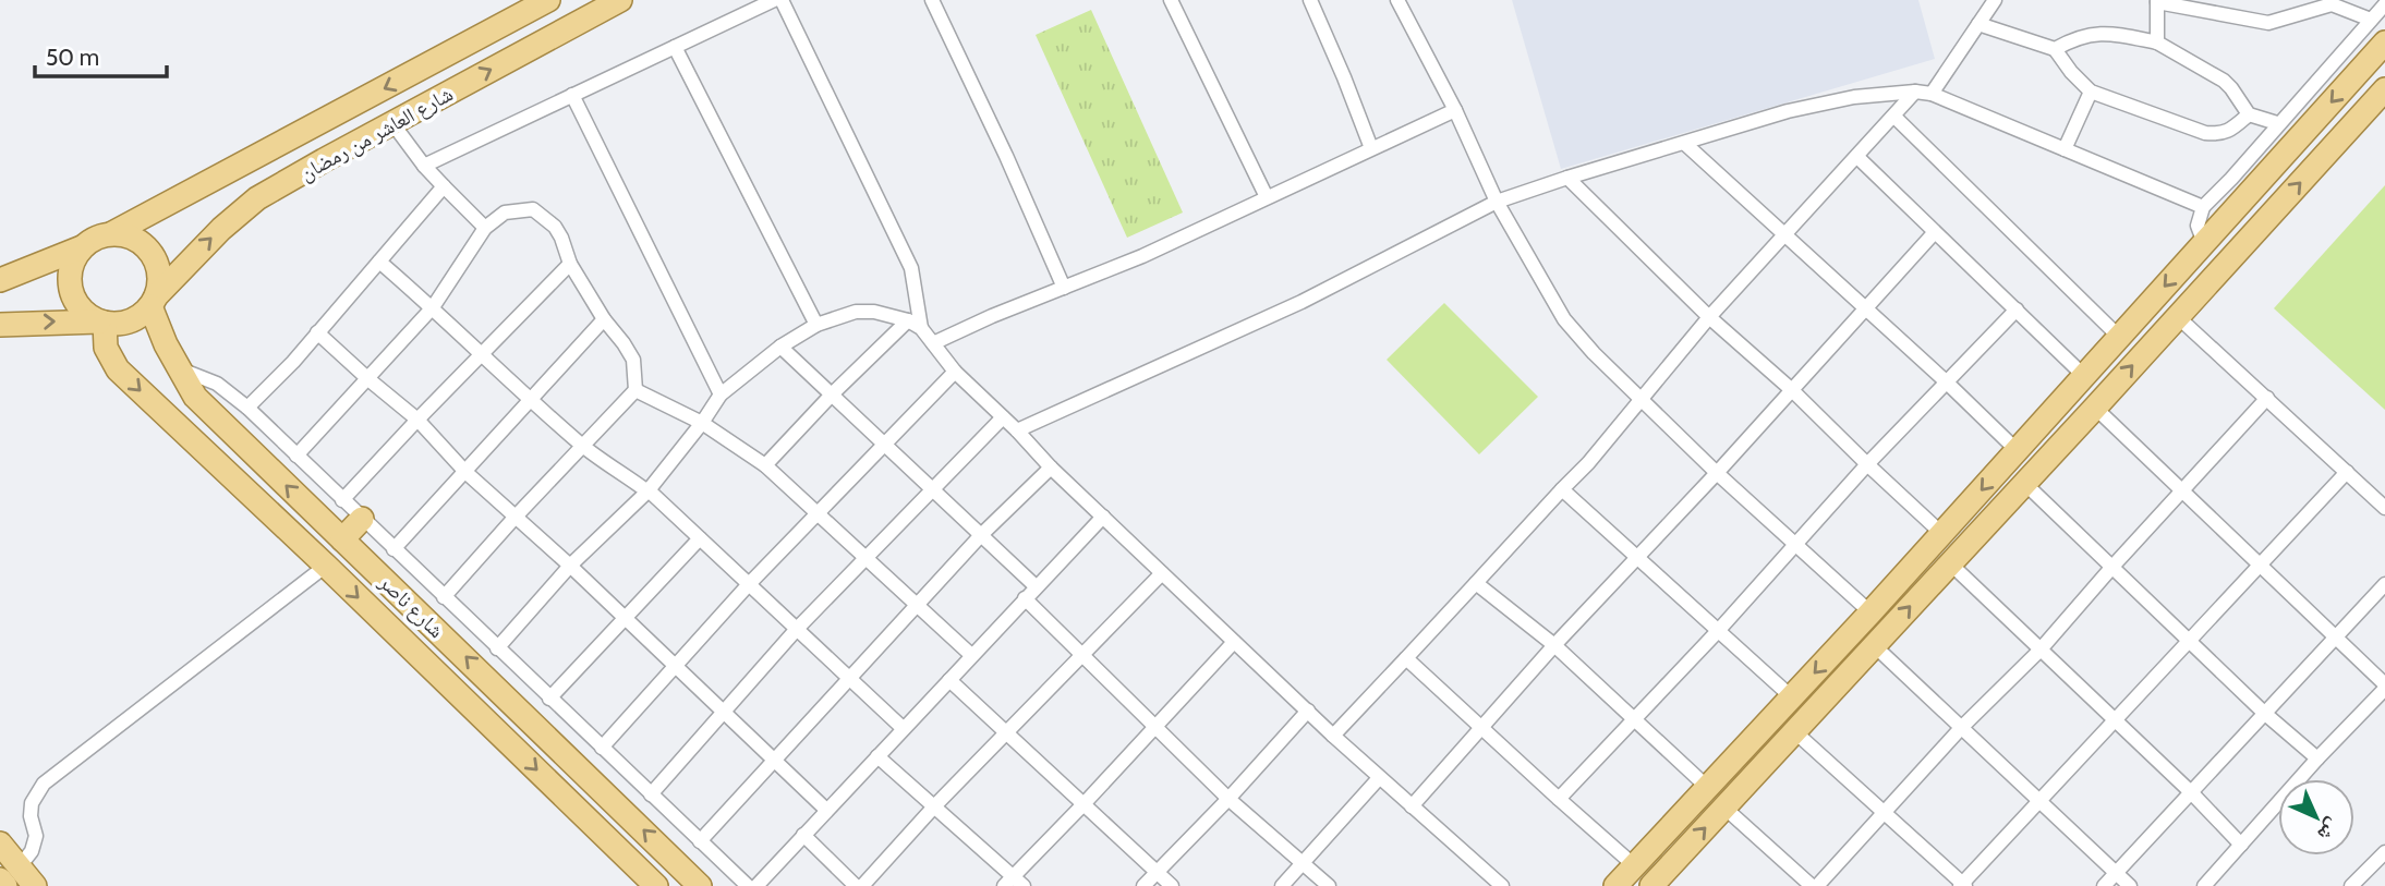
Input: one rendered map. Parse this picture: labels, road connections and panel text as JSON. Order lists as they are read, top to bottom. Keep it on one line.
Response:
{"streets":{"main road":["شارع العاشر من رمضان","شارع ناصر"]},"crossings":[["شارع العاشر من رمضان","شارع ناصر"]],"scale_bar":"50 m","north":"bottom right"}
